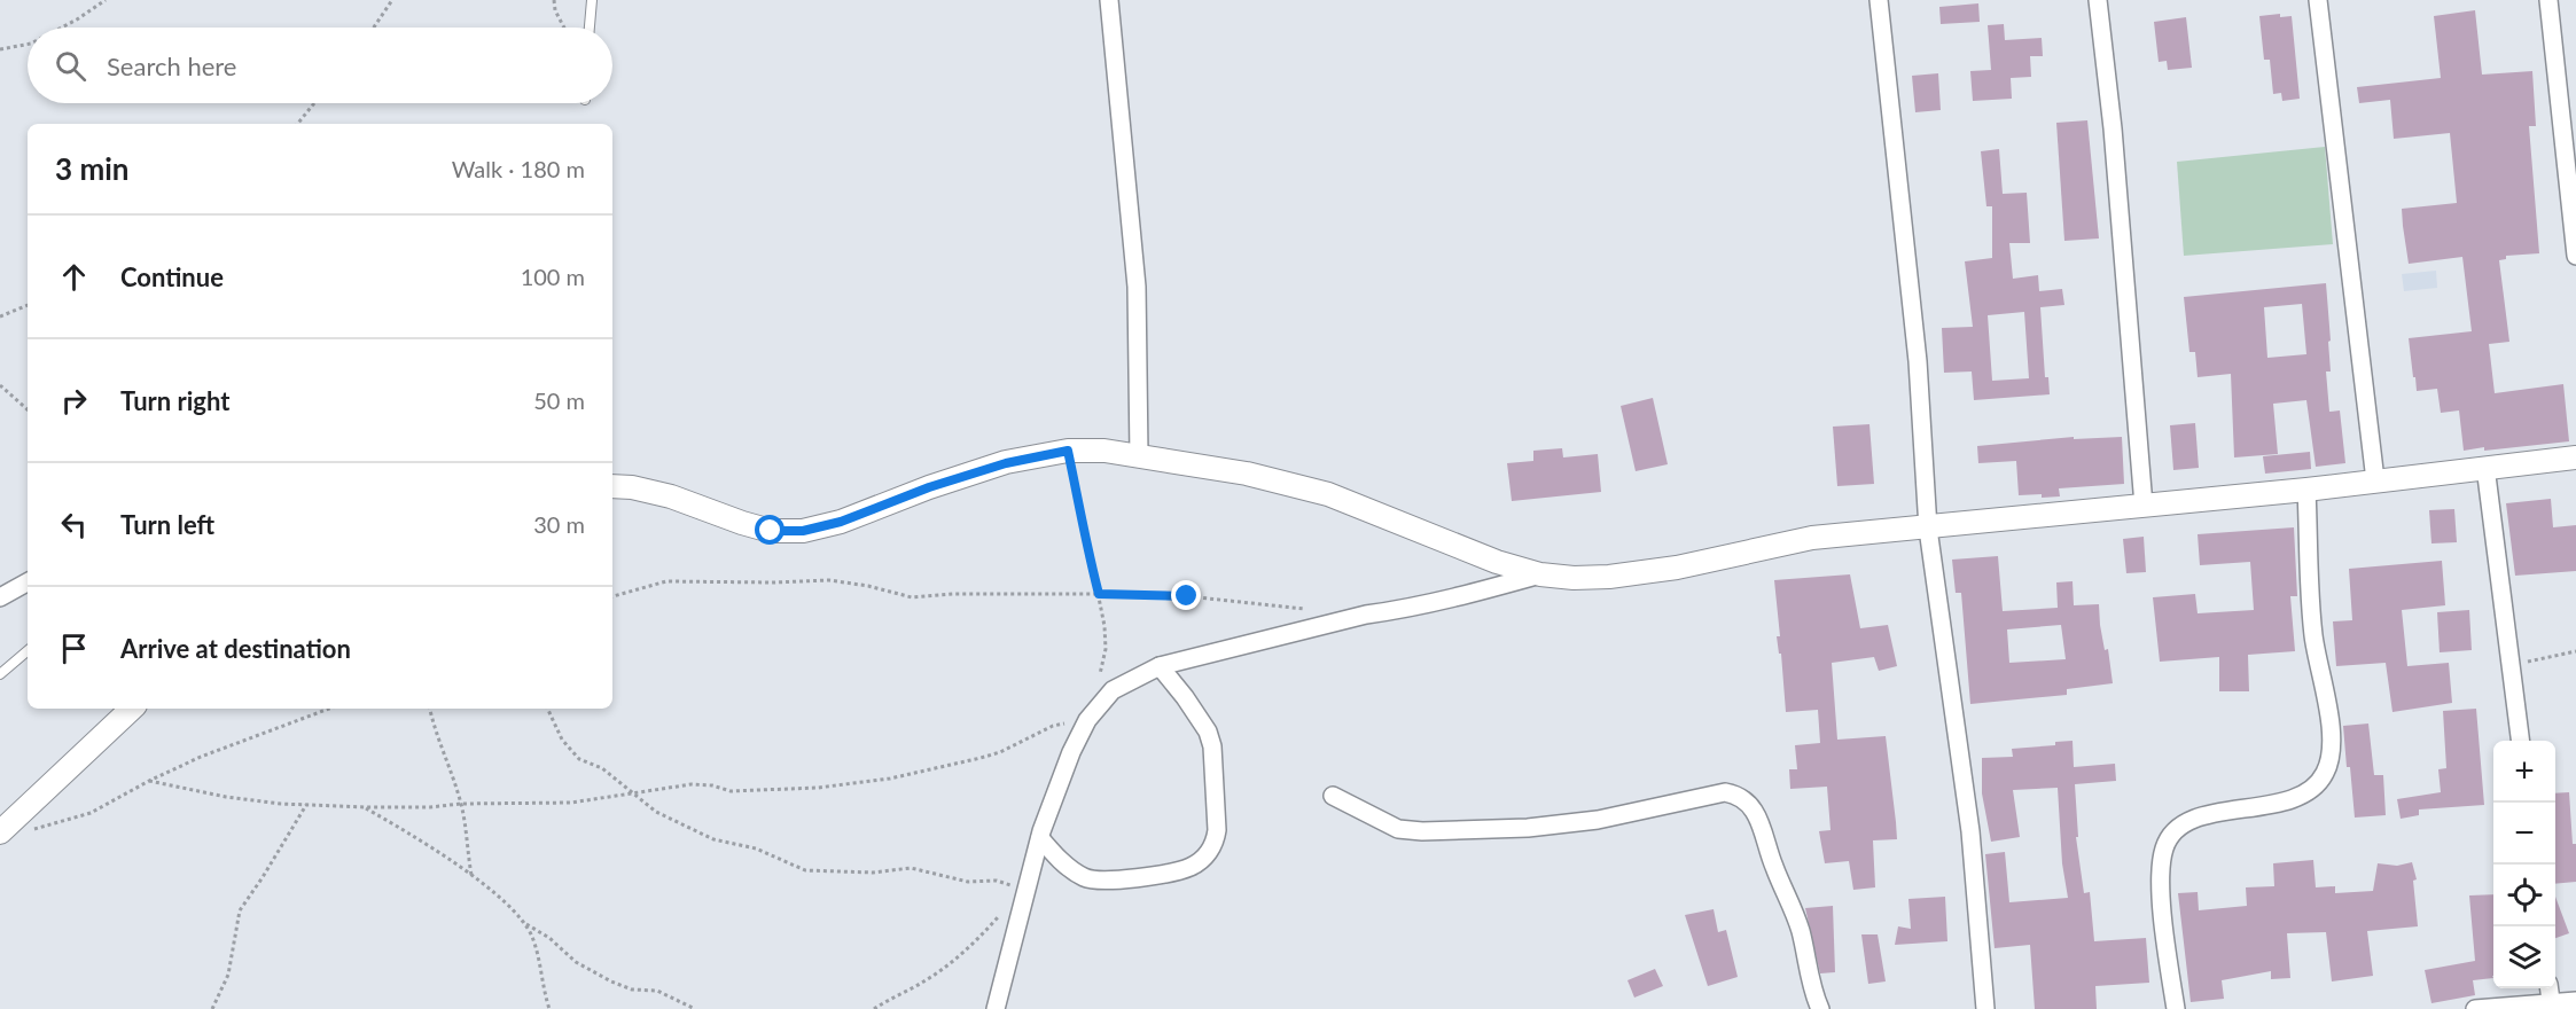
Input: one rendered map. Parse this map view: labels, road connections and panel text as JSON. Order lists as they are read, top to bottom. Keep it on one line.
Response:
{"page":{"search":"Search here","heading":["3 min","Walk · 180 m"],"list":[["Continue","100 m"],["Turn right","50 m"],["Turn left","30 m"],"Arrive at destination"],"map_buttons":["+","−"]}}
